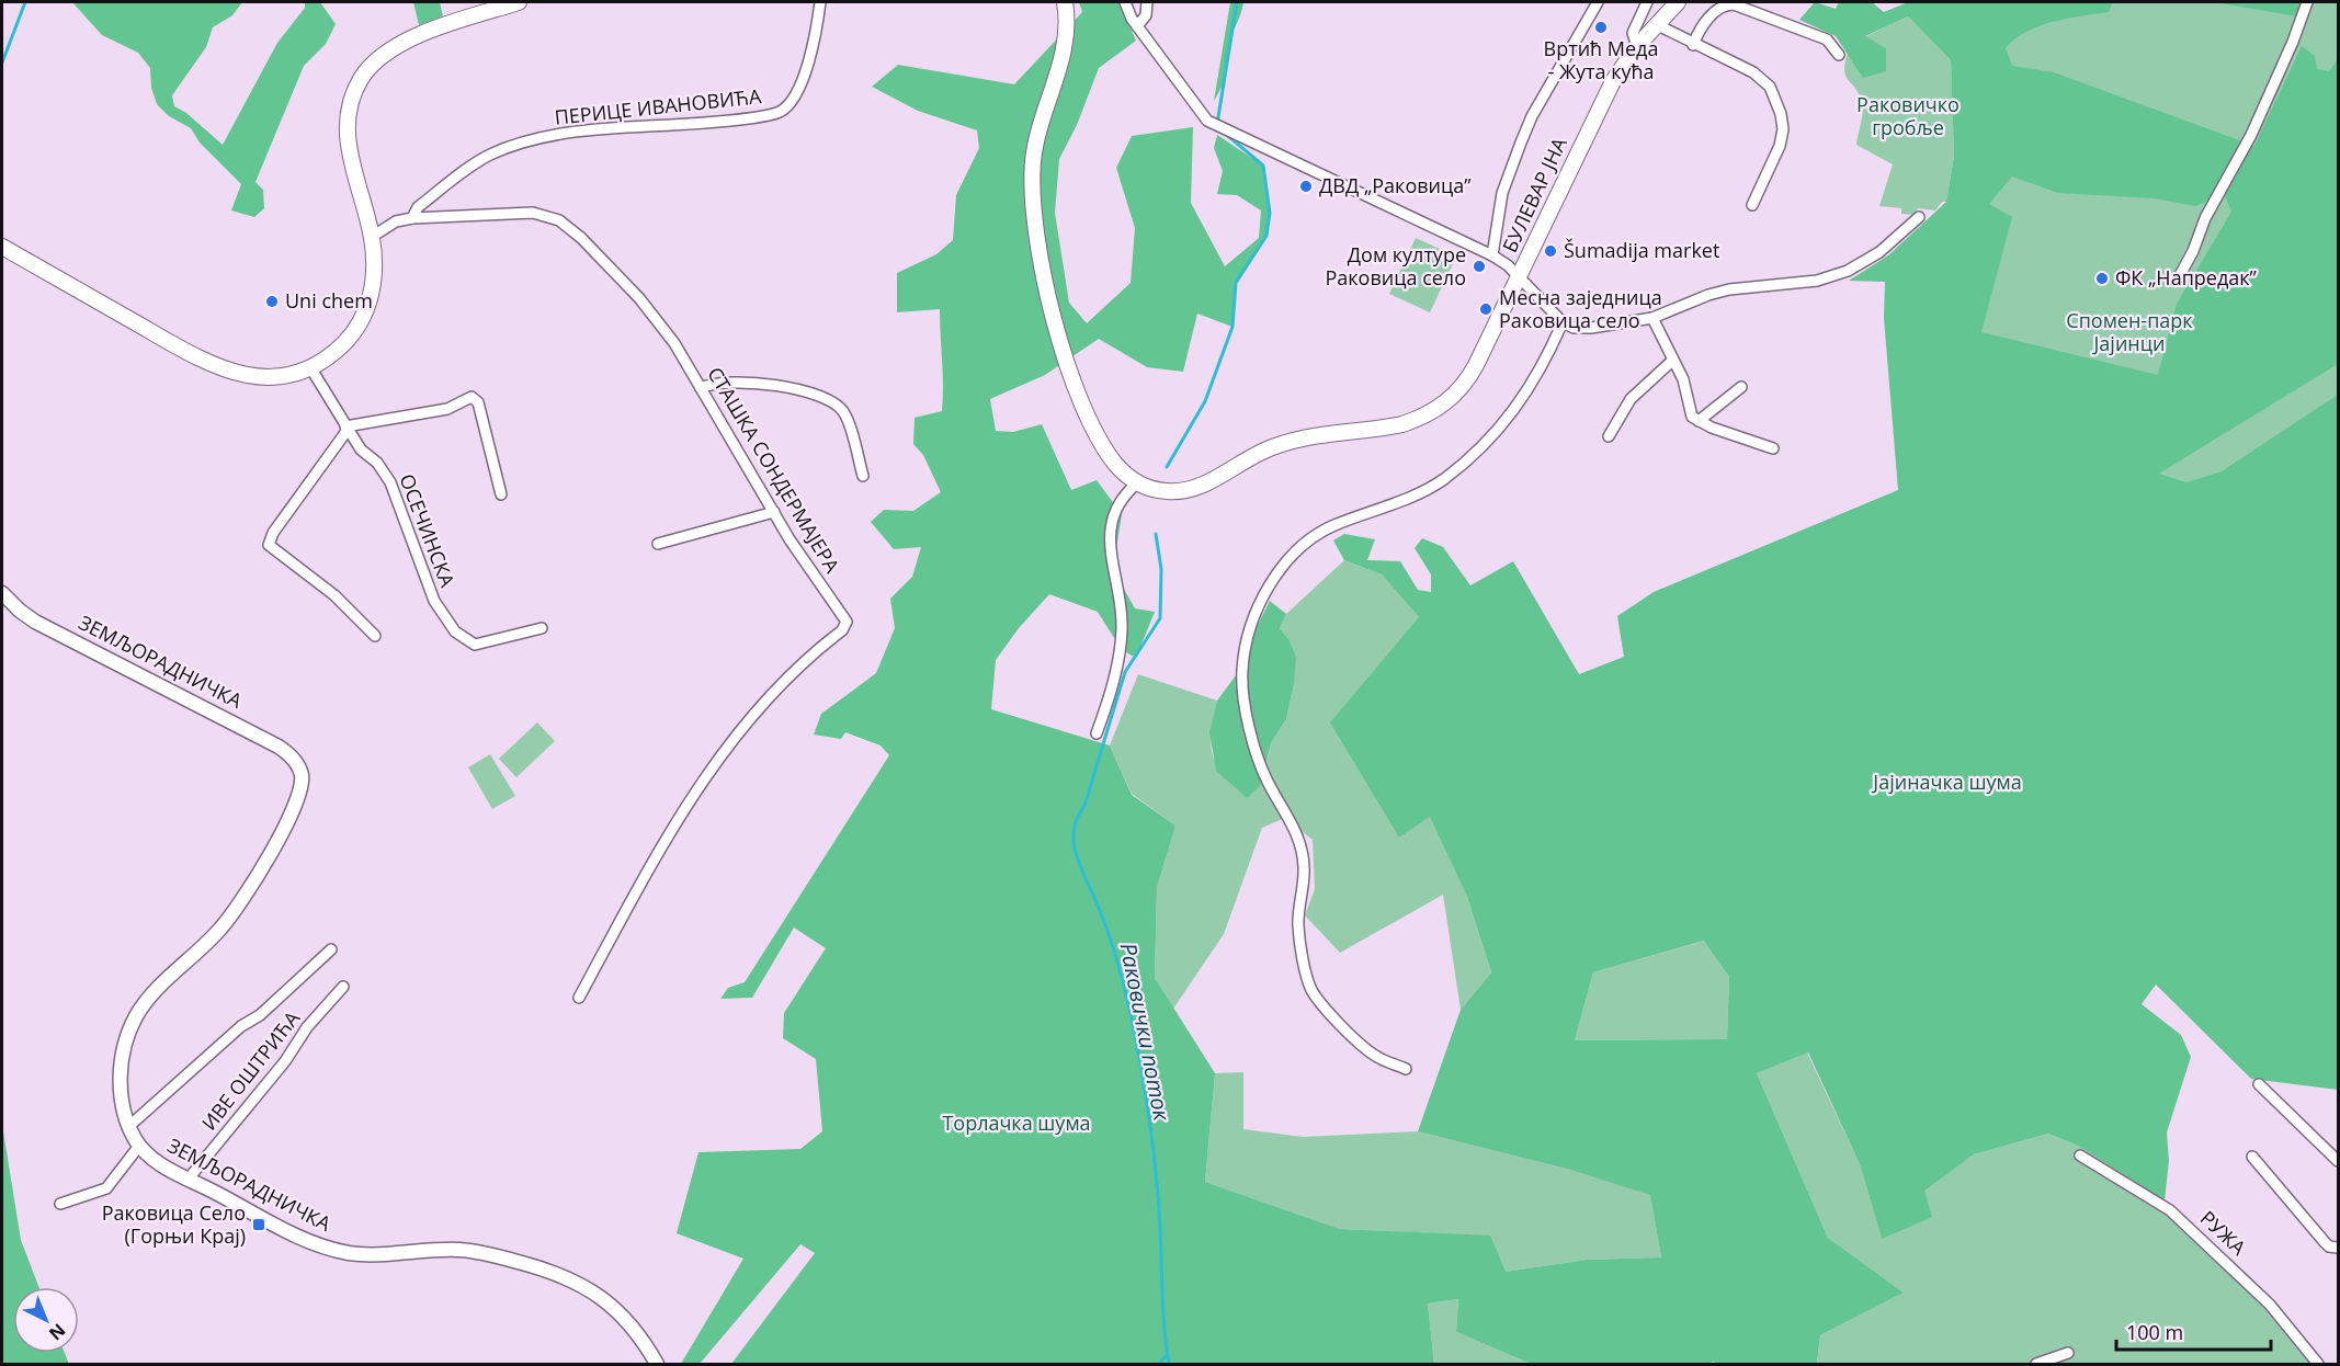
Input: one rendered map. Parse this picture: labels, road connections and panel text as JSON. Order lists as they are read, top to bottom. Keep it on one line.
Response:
{"streets":{"main road":["БУЛЕВАР ЈНА"],"street":["ПЕРИЦЕ ИВАНОВИЋА","СТАШКА СОНДЕРМАЈЕРА","ОСЕЧИНСКА","ЗЕМЉОРАДНИЧКА","ИВЕ ОШТРИЋА","РУЖА"]},"crossings":[["ПЕРИЦЕ ИВАНОВИЋА","СТАШКА СОНДЕРМАЈЕРА"],["ЗЕМЉОРАДНИЧКА","ИВЕ ОШТРИЋА"]],"water":["Раковички поток"],"parks":["Раковичко гробље","Спомен-парк Јајинци","Јајиначка шума","Торлачка шума"],"places":{"other":["Вртић Меда - Жута кућа","ДВД „Раковица”","Šumadija market","Дом културе Раковица село","ФК „Напредак”","Uni chem","Месна заједница Раковица село"],"transit":["Раковица Село (Горњи Крај)"]},"scale_bar":"100 m","north":"bottom right"}
